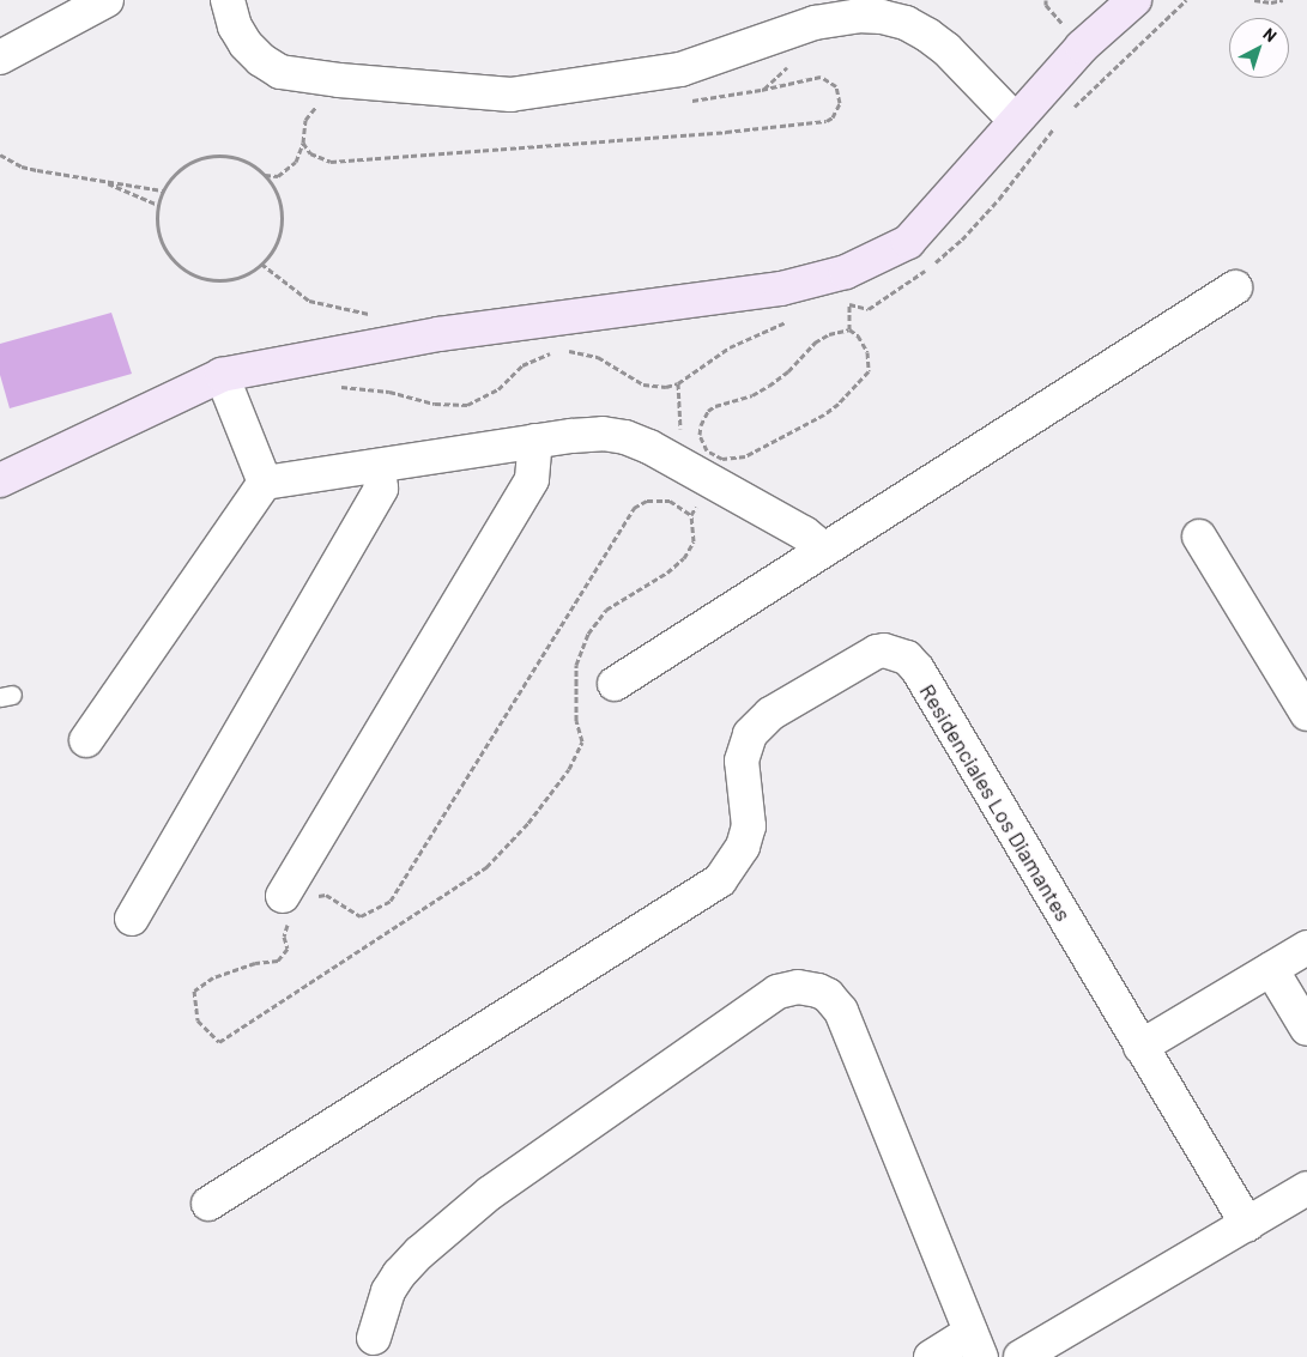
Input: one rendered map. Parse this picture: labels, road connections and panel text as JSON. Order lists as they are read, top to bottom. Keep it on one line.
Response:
{"streets":{"street":["Residenciales Los Diamantes"]},"north":"top right"}
